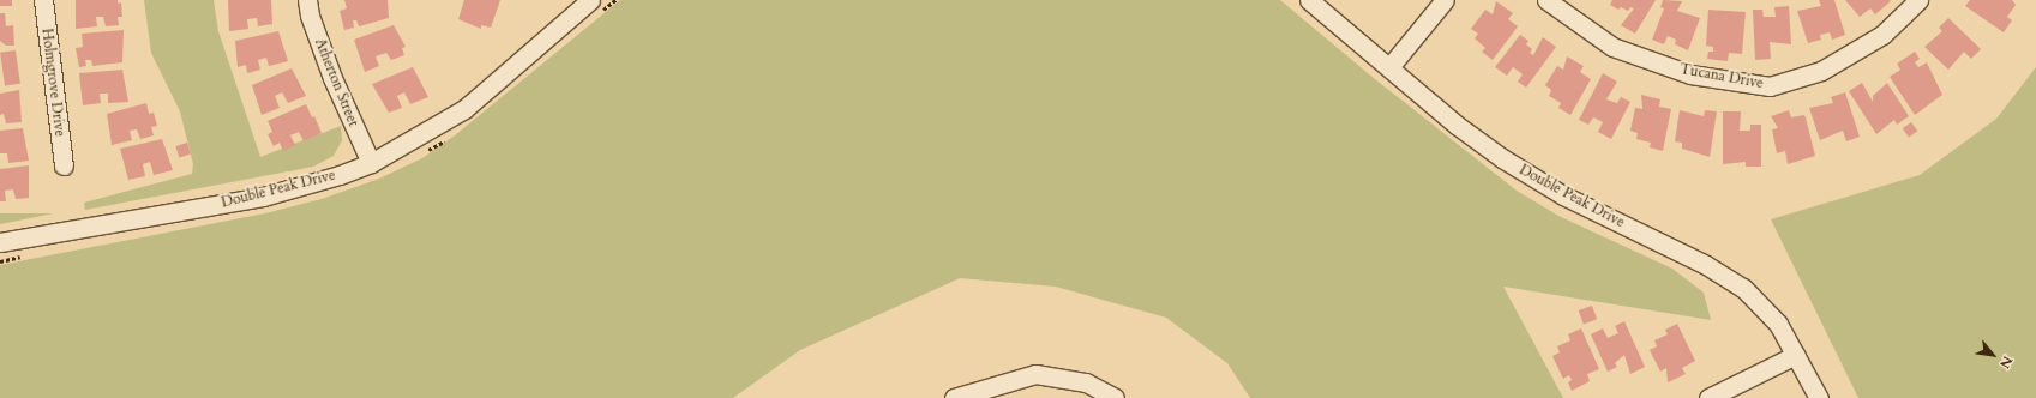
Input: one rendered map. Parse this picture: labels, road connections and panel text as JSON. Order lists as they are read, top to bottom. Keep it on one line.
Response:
{"streets":{"street":["Tucana Drive","Holmgrove Drive","Atherton Street","Double Peak Drive"]},"crossings":[["Atherton Street","Double Peak Drive"]],"north":"bottom right"}
